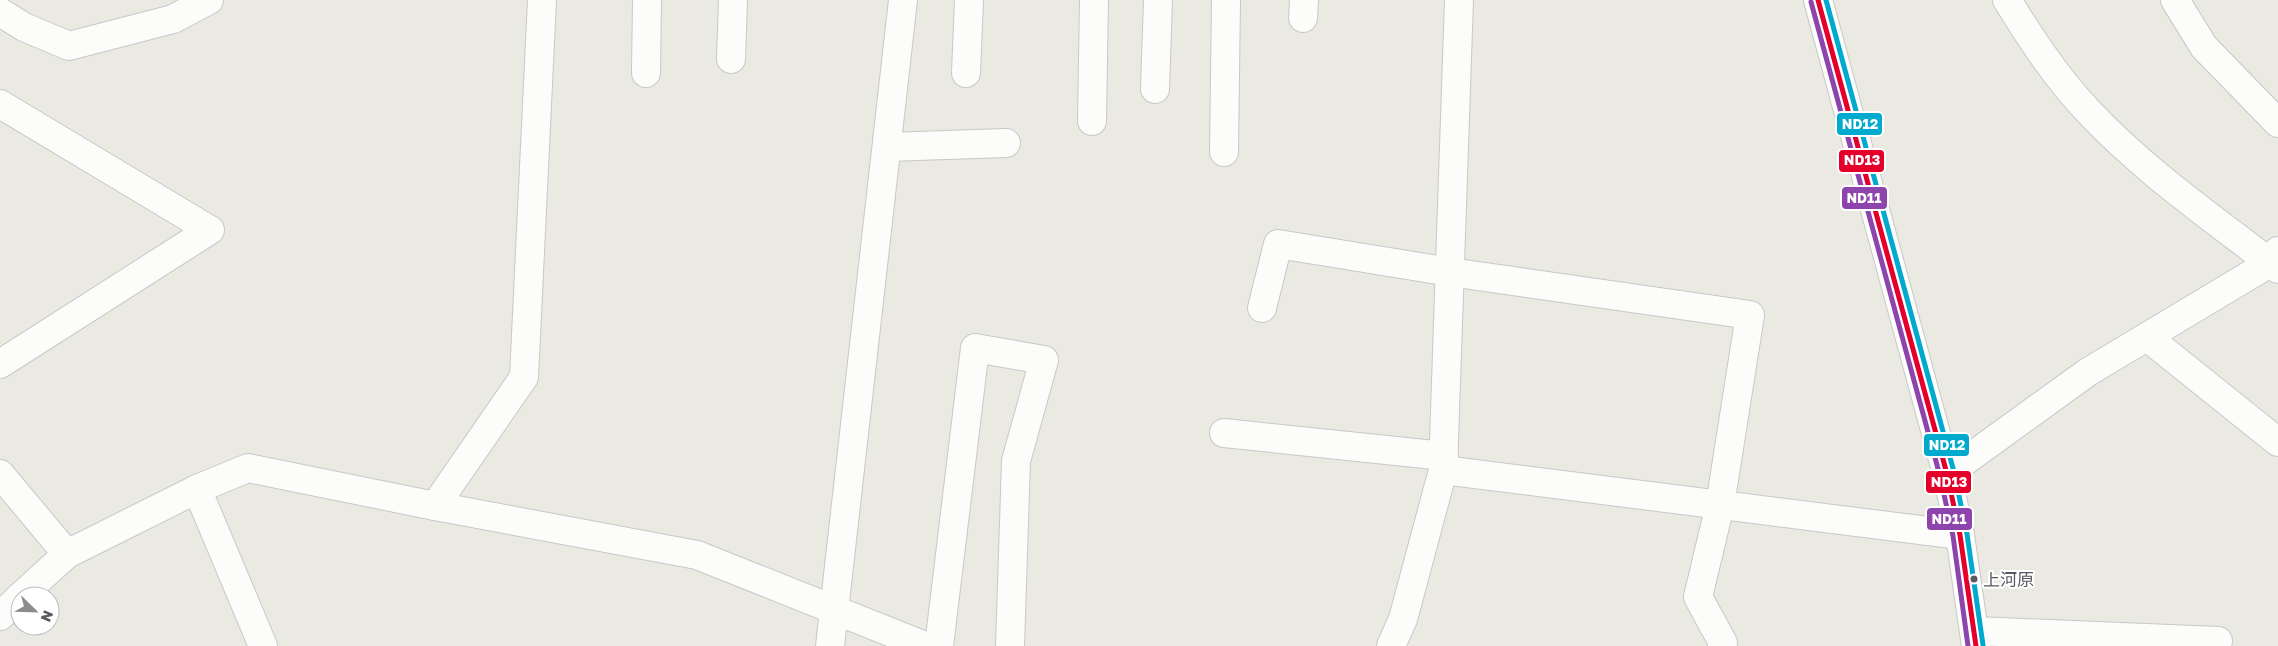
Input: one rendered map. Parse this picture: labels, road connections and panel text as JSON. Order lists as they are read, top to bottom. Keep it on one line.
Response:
{"places":["上河原"],"lines":["transit line ND13","transit line ND12","transit line ND11"],"north":"bottom right"}
